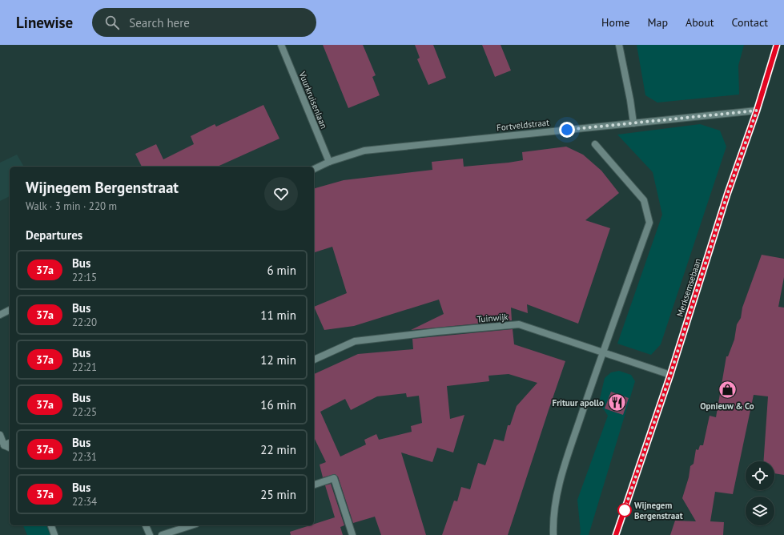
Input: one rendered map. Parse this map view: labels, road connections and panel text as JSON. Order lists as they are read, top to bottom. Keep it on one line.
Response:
{"streets":{"main road":["Merksemsebaan"],"street":["Vuurkruisenlaan","Fortveldstraat","Tuinwijk"]},"crossings":[["Vuurkruisenlaan","Fortveldstraat"],["Fortveldstraat","Merksemsebaan"],["Merksemsebaan","Tuinwijk"]],"places":{"shop":["Opnieuw & Co"],"restaurant":["Frituur apollo"],"other":["Wijnegem Bergenstraat"]},"lines":["bus line 37a"],"page":{"header":"Linewise","search":"Search here","nav":["Home","Map","About","Contact"],"heading":[["Wijnegem Bergenstraat","Walk · 3 min · 220 m"],"Departures"],"list":[{"mark":"37a","name":"Bus","note":"22:15","value":"6 min"},{"mark":"37a","name":"Bus","note":"22:20","value":"11 min"},{"mark":"37a","name":"Bus","note":"22:21","value":"12 min"},{"mark":"37a","name":"Bus","note":"22:25","value":"16 min"},{"mark":"37a","name":"Bus","note":"22:31","value":"22 min"},{"mark":"37a","name":"Bus","note":"22:34","value":"25 min"}]}}
